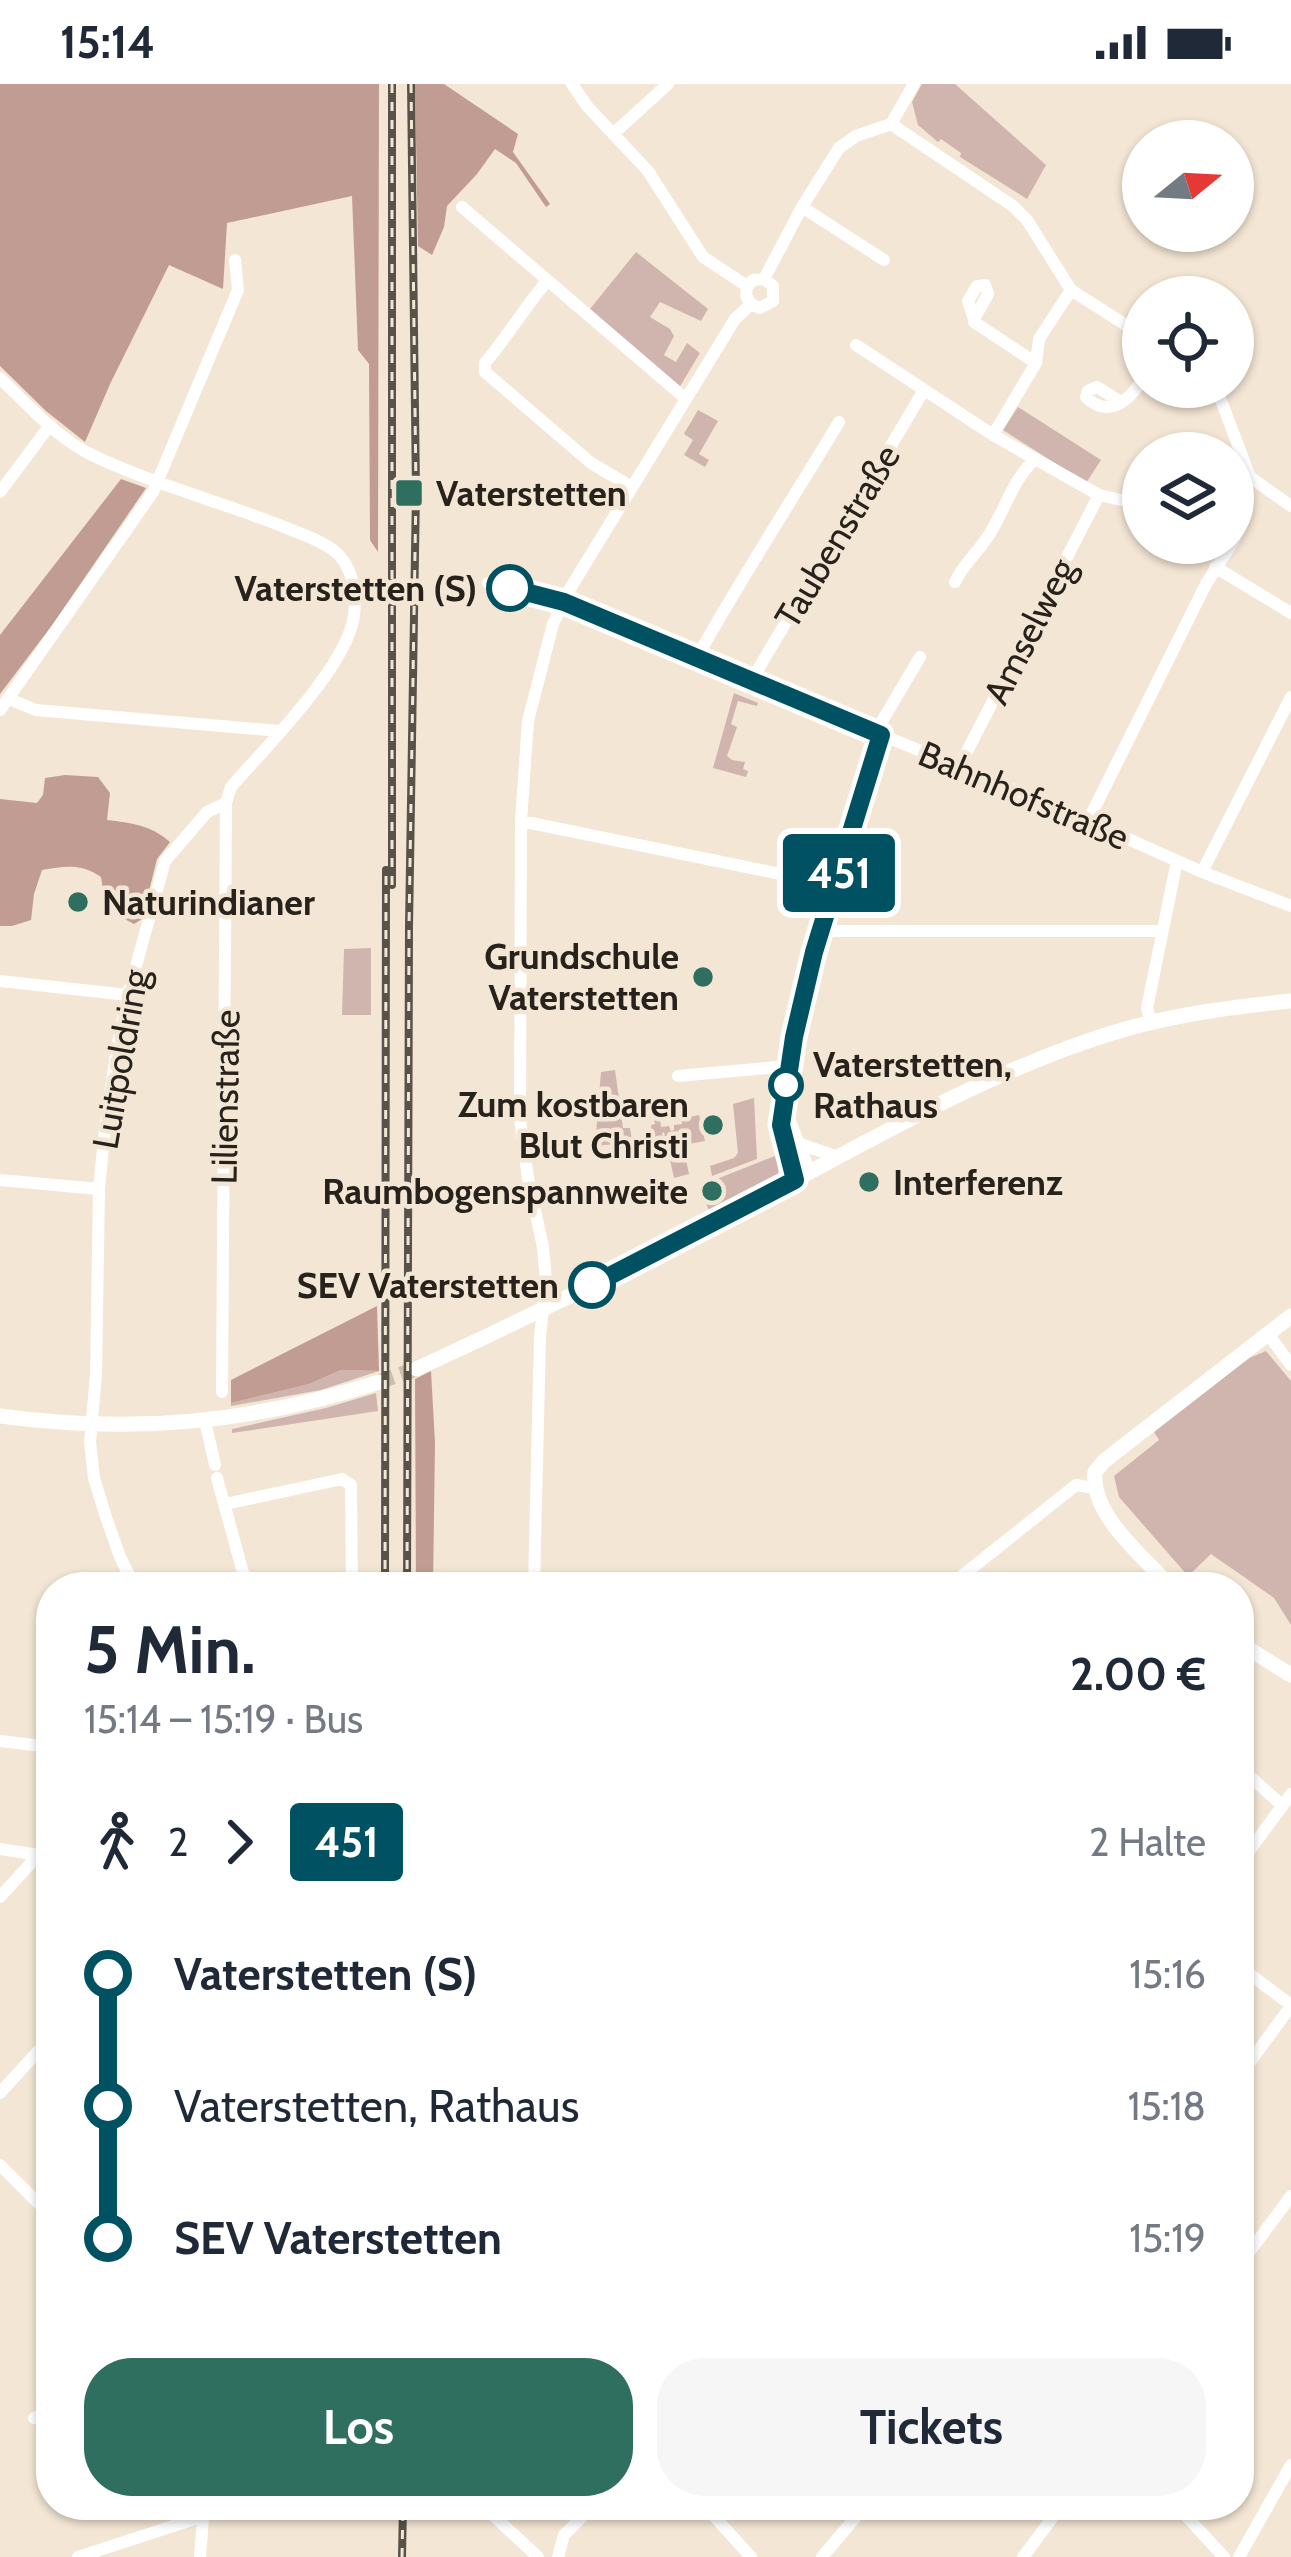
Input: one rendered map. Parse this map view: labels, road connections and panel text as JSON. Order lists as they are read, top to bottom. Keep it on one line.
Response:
{"streets":{"street":["Taubenstraße","Amselweg","Bahnhofstraße","Luitpoldring","Lilienstraße"]},"crossings":[["Taubenstraße","Bahnhofstraße"],["Amselweg","Bahnhofstraße"],["Luitpoldring","Lilienstraße"]],"places":{"transit":["Vaterstetten"],"other":["Vaterstetten (S)","Naturindianer","Grundschule Vaterstetten","Vaterstetten, Rathaus","Zum kostbaren Blut Christi","Interferenz","Raumbogenspannweite","SEV Vaterstetten"]},"lines":["bus line 451"],"north":"right","page":{"status":"15:14","on_map":"451","heading":["5 Min.","15:14 – 15:19 · Bus","2.00 €"],"legs":["2","451","2 Halte"],"list":[{"name":"Vaterstetten (S)","value":"15:16"},{"name":"Vaterstetten, Rathaus","value":"15:18"},{"name":"SEV Vaterstetten","value":"15:19"}],"buttons":["Los","Tickets"]}}
